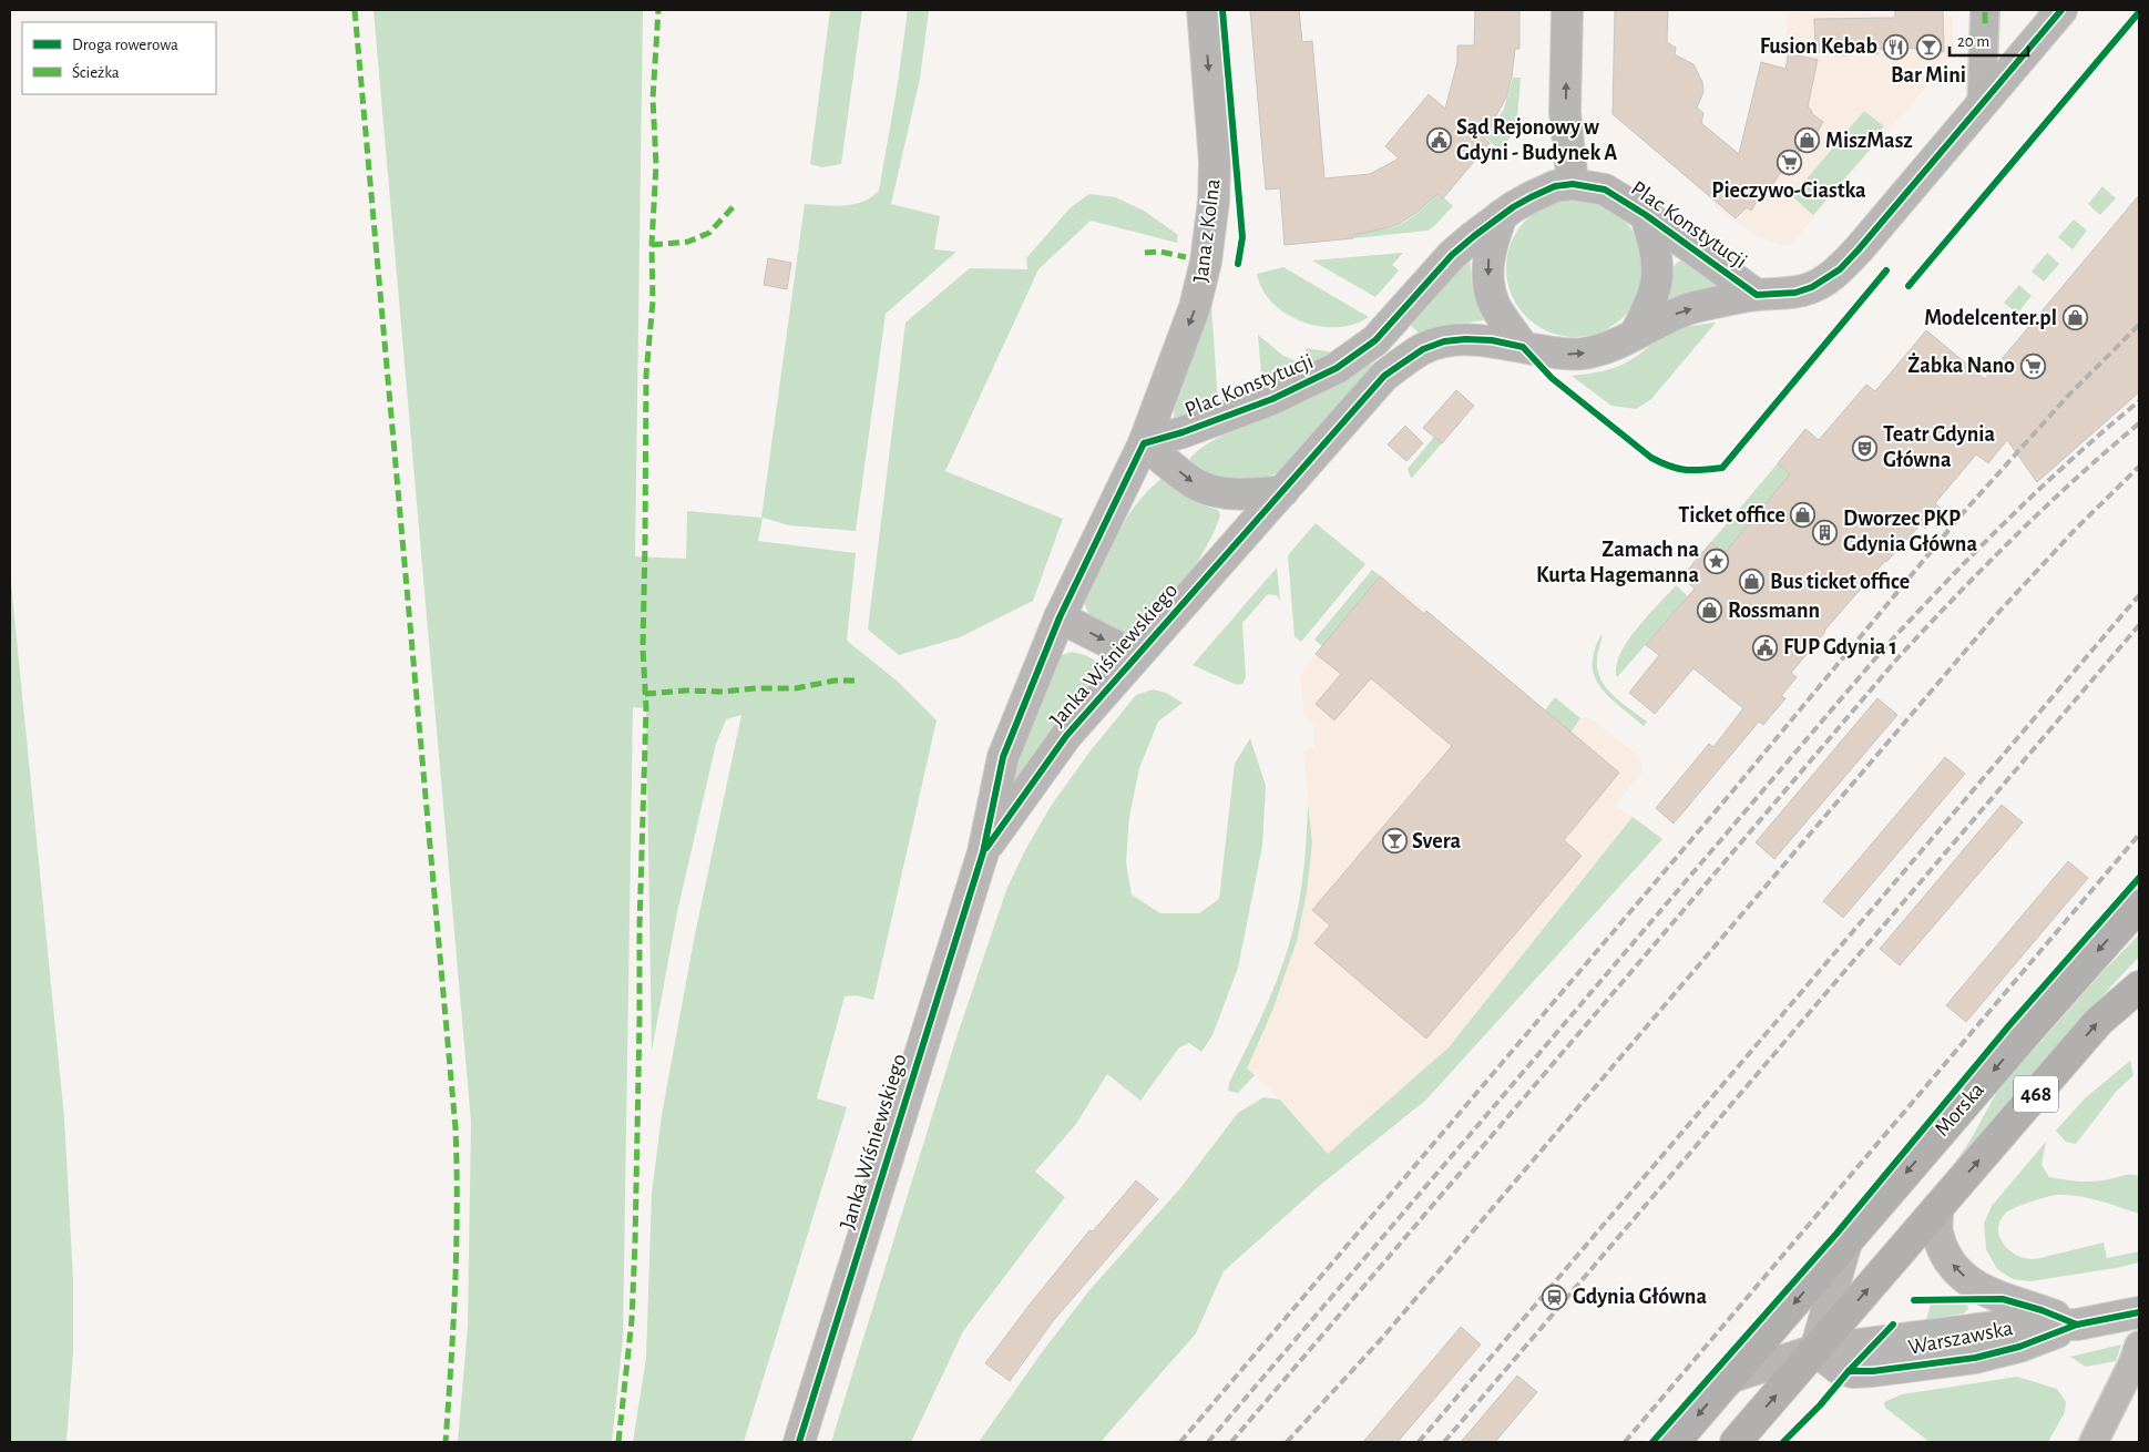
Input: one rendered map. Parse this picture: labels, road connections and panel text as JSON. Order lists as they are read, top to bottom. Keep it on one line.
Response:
{"streets":{"main road":["Plac Konstytucji","Jana z Kolna","Janka Wiśniewskiego","468","Morska","Warszawska"]},"crossings":[["Plac Konstytucji","Jana z Kolna"],["Plac Konstytucji","Janka Wiśniewskiego"],["Jana z Kolna","Janka Wiśniewskiego"],["468","Warszawska"],["Morska","Warszawska"]],"one_way":["Jana z Kolna"],"places":{"restaurant":["Fusion Kebab"],"bar":["Bar Mini","Svera"],"public building":["Sąd Rejonowy w Gdyni - Budynek A","FUP Gdynia 1"],"shop":["MiszMasz","Modelcenter.pl","Ticket office","Bus ticket office","Rossmann"],"supermarket":["Pieczywo-Ciastka","Żabka Nano"],"theatre":["Teatr Gdynia Główna"],"building":["Dworzec PKP Gdynia Główna"],"place":["Zamach na Kurta Hagemanna"],"station":["Gdynia Główna"]},"legend":["Droga rowerowa","Ścieżka"],"scale_bar":"20 m"}
